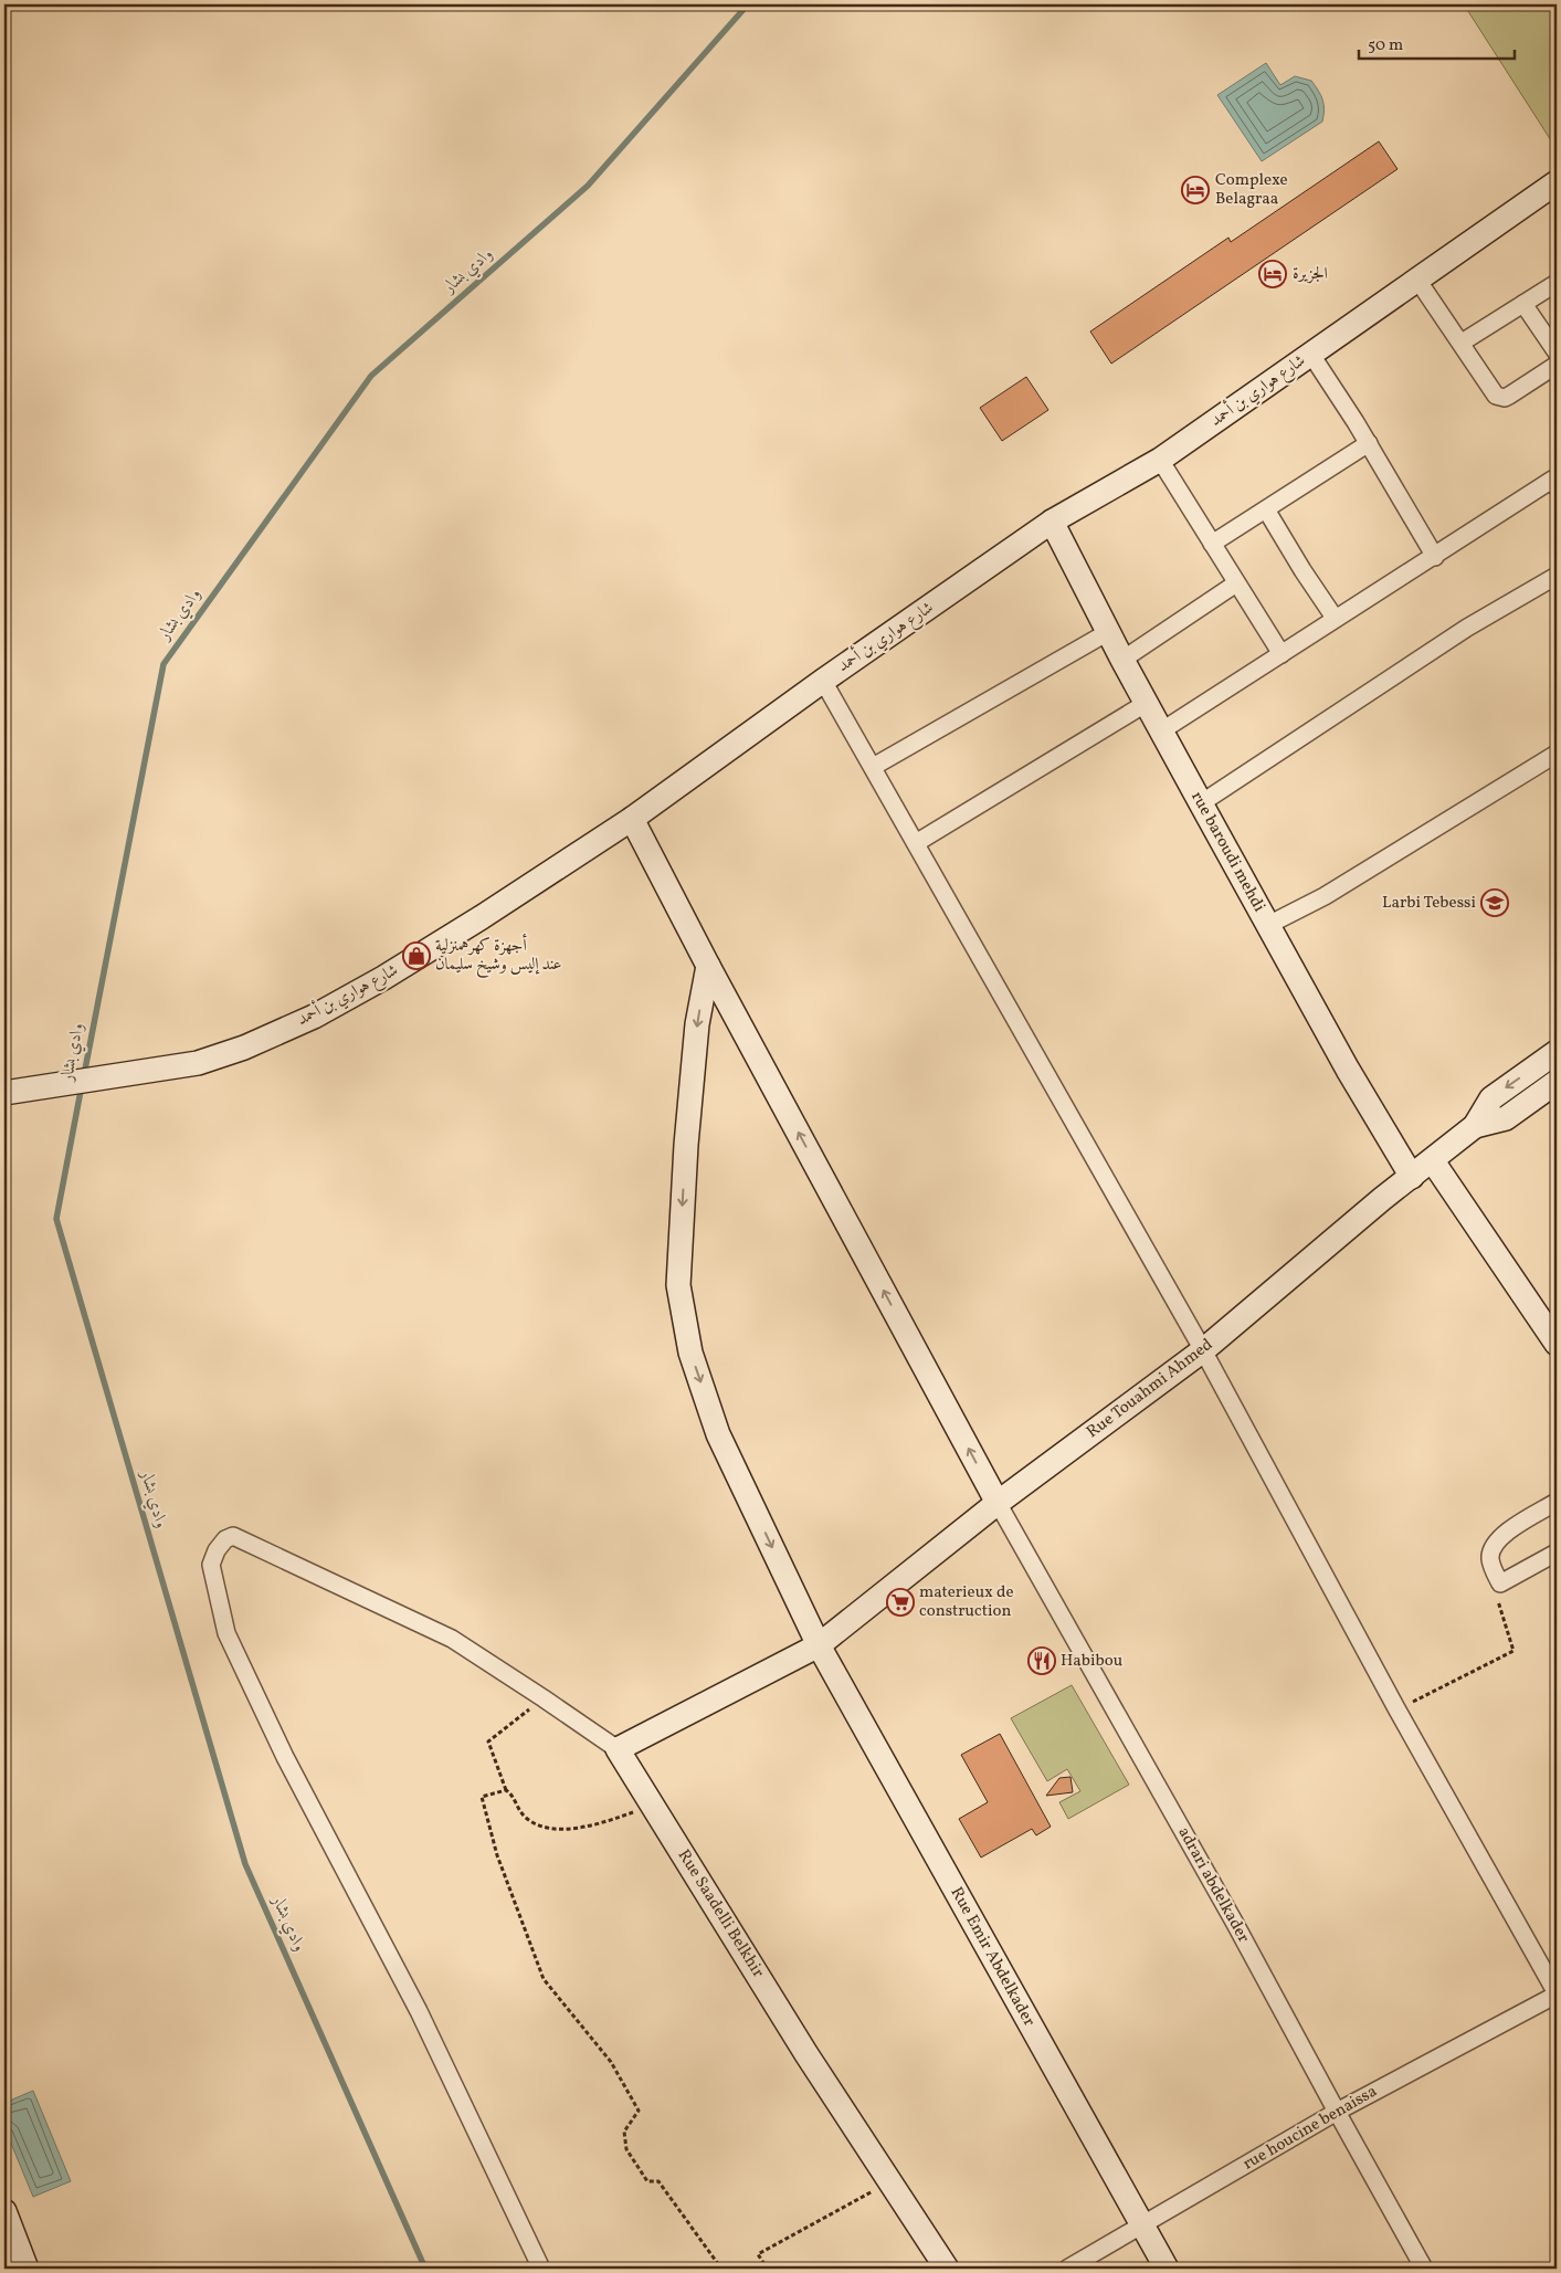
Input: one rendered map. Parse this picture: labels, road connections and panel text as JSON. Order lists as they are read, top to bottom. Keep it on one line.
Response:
{"streets":{"main road":["شارع هواري بن أحمد","rue baroudi mehdi","Rue Touahmi Ahmed","Rue Saadelli Belkhir","Rue Emir Abdelkader"],"street":["adrari abdelkader","rue houcine benaissa"]},"crossings":[["شارع هواري بن أحمد","rue baroudi mehdi"],["rue baroudi mehdi","Rue Touahmi Ahmed"],["Rue Touahmi Ahmed","adrari abdelkader"],["Rue Touahmi Ahmed","Rue Emir Abdelkader"],["adrari abdelkader","rue houcine benaissa"],["Rue Emir Abdelkader","rue houcine benaissa"]],"water":["وادي بشار"],"places":{"hotel":["Complexe Belagraa","الجزيرة"],"school or university":["Larbi Tebessi"],"shop":["أجهزة كهرهمنزلية عند إليس وشيخ سليمان"],"supermarket":["materieux de construction"],"restaurant":["Habibou"]},"scale_bar":"50 m"}
